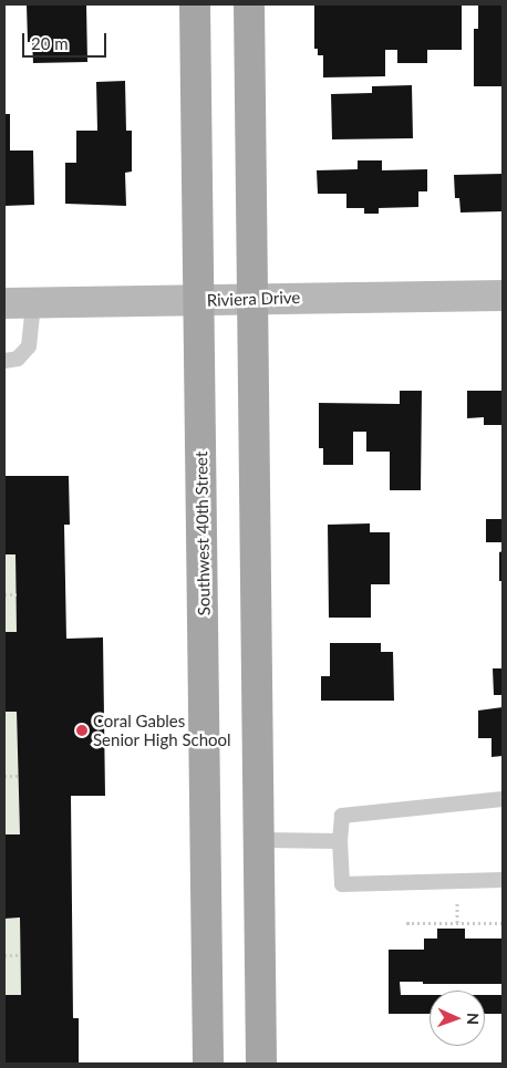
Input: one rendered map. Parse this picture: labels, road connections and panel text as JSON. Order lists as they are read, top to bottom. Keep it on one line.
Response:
{"streets":{"main road":["Southwest 40th Street"],"street":["Riviera Drive"]},"crossings":[["Riviera Drive","Southwest 40th Street"]],"places":["Coral Gables Senior High School"],"scale_bar":"20 m","north":"right"}
